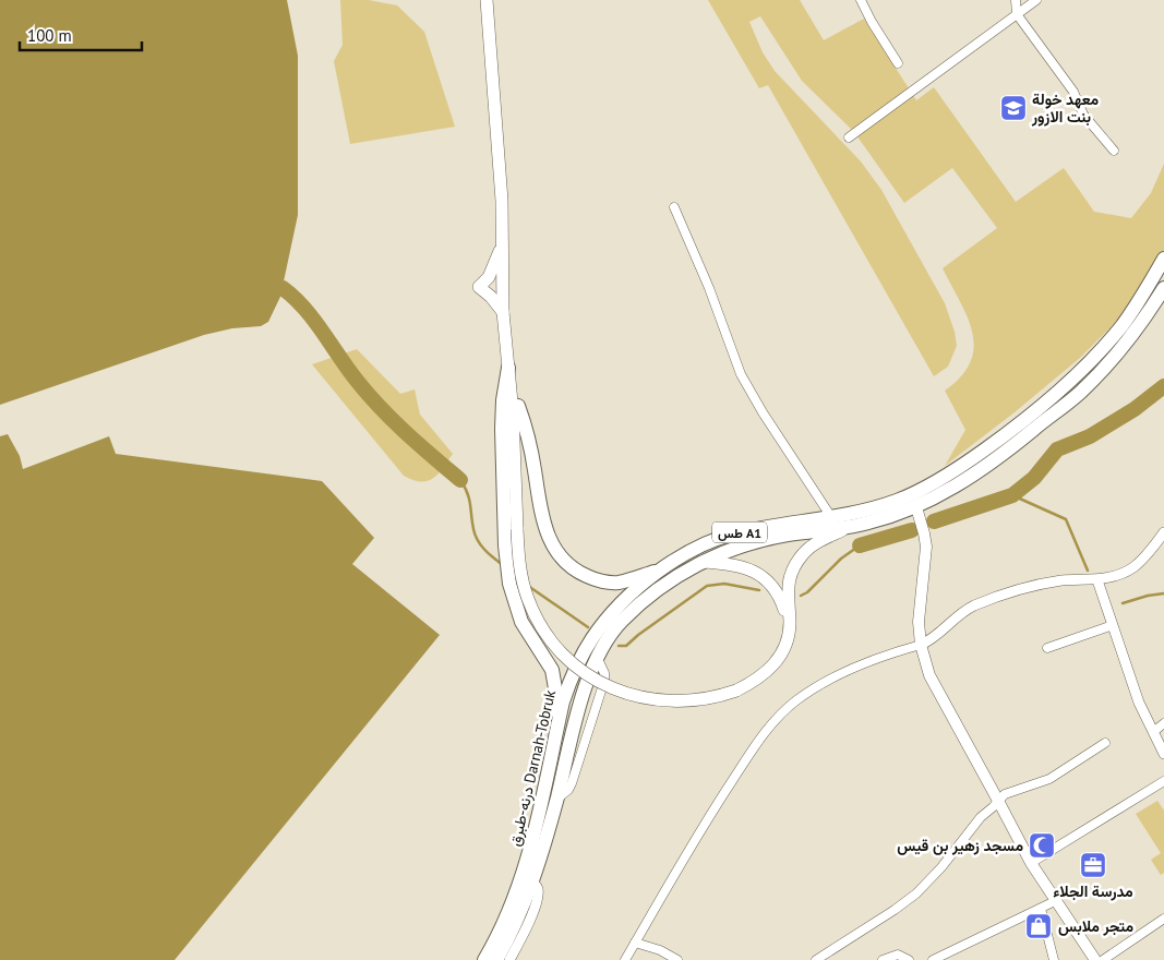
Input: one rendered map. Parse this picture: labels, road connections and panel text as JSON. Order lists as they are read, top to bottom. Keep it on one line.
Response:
{"streets":{"highway":["طس A1","درنه-طبرق Darnah-Tobruk"]},"places":{"school or university":["معهد خولة بنت الازور"],"mosque":["مسجد زهير بن قيس"],"office":["مدرسة الجلاء"],"shop":["متجر ملابس"]},"scale_bar":"100 m"}
